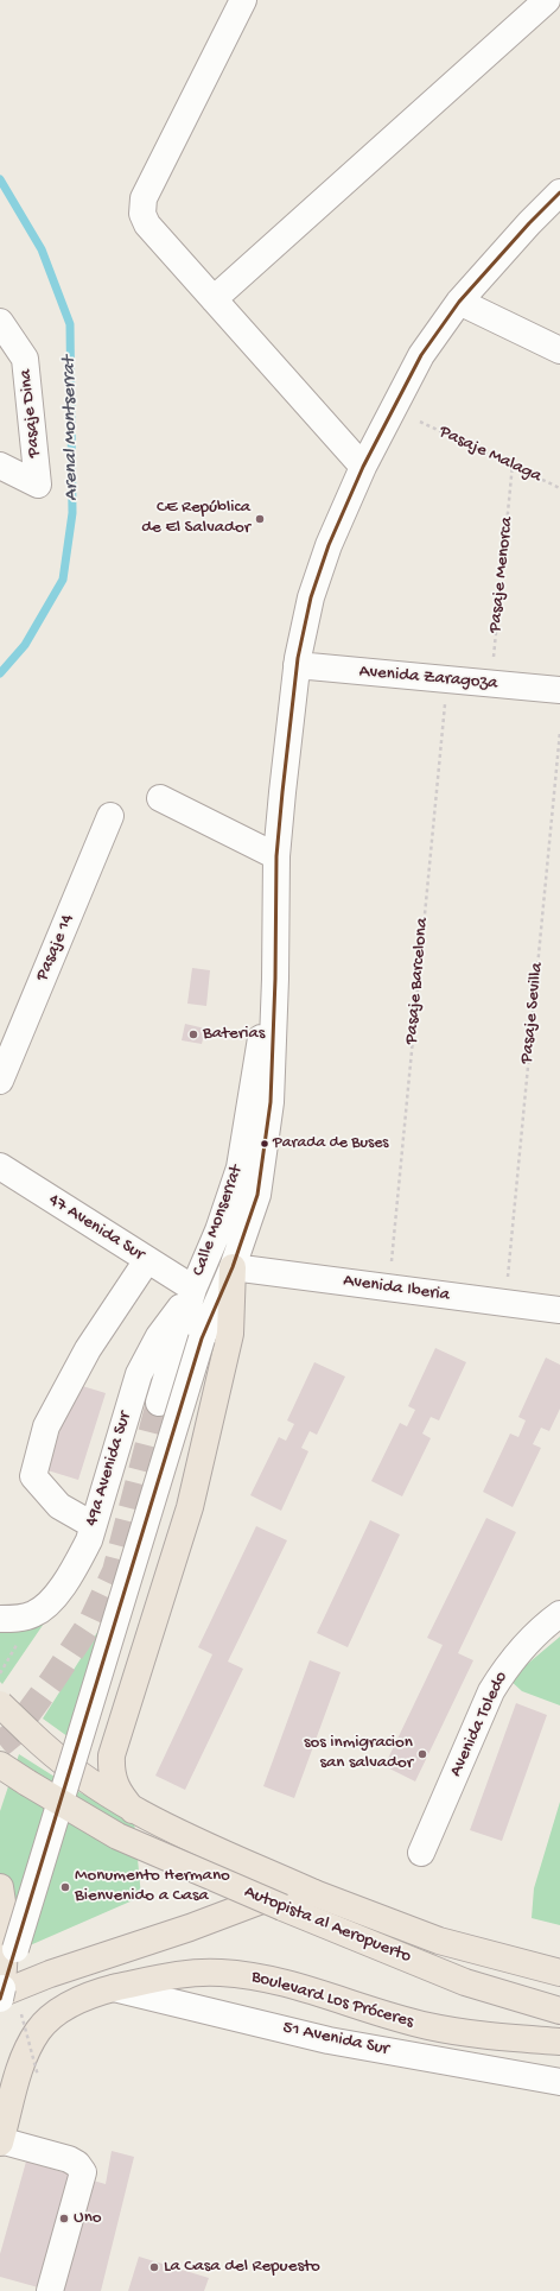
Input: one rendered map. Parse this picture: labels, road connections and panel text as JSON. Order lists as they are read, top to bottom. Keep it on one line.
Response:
{"streets":{"main road":["Autopista al Aeropuerto","Boulevard Los Próceres"],"street":["Pasaje Dina","Avenida Zaragoza","Pasaje 14","Calle Monserrat","47 Avenida Sur","Avenida Iberia","49a Avenida Sur","Avenida Toledo","51 Avenida Sur"],"path":["Pasaje Malaga","Pasaje Menorca","Pasaje Barcelona","Pasaje Sevilla"]},"crossings":[["Pasaje Malaga","Pasaje Menorca"],["Pasaje Menorca","Avenida Zaragoza"],["Avenida Zaragoza","Pasaje Barcelona"],["Avenida Zaragoza","Calle Monserrat"],["Calle Monserrat","47 Avenida Sur"],["Calle Monserrat","Avenida Iberia"],["Calle Monserrat","49a Avenida Sur"],["47 Avenida Sur","49a Avenida Sur"],["Boulevard Los Próceres","51 Avenida Sur"]],"water":["Arenal Montserrat"],"places":["CE República de El Salvador","Baterias","Parada de Buses","sos inmigracion san salvador","Monumento Hermano Bienvenido a Casa","Uno","La Casa del Repuesto"]}
